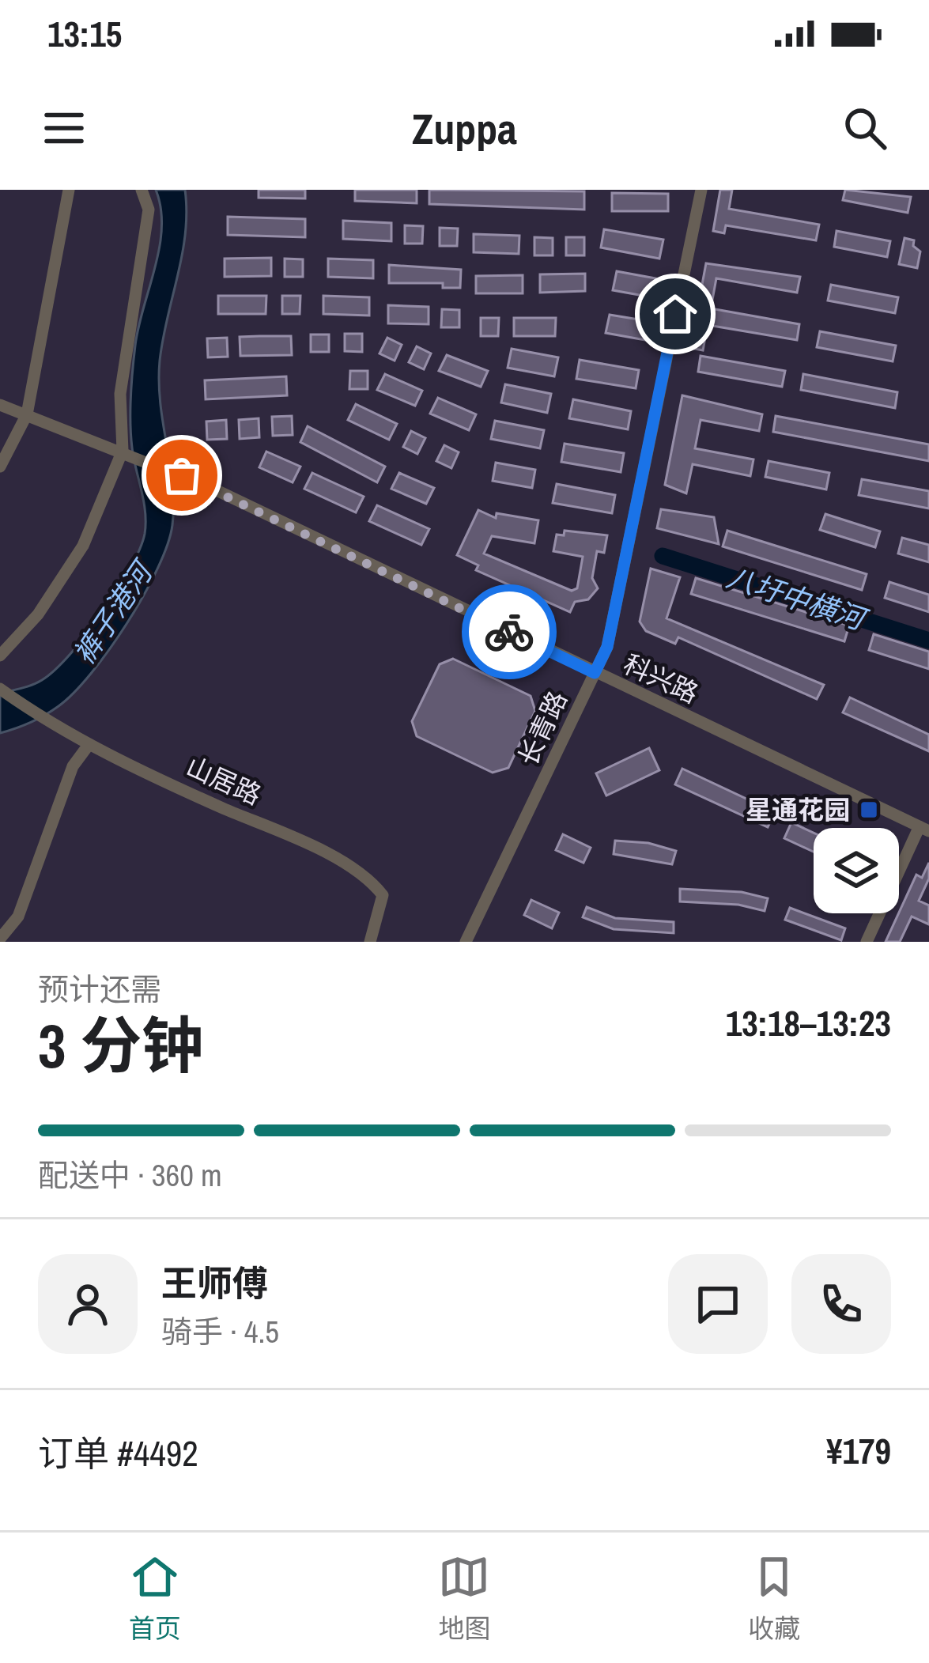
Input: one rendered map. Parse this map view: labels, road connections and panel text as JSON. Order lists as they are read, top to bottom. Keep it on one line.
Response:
{"streets":{"street":["科兴路","长青路","山居路"]},"crossings":[["科兴路","长青路"]],"water":["八圩中横河","裤子港河"],"places":{"transit":["星通花园"]},"page":{"status":"13:15","header":"Zuppa","heading":["3 分钟","预计还需","13:18–13:23"],"panel":["王师傅","骑手 · 4.5","订单 #4492","¥179"],"bar":"配送中 · 360 m","tabs":["首页","地图","收藏"]}}
